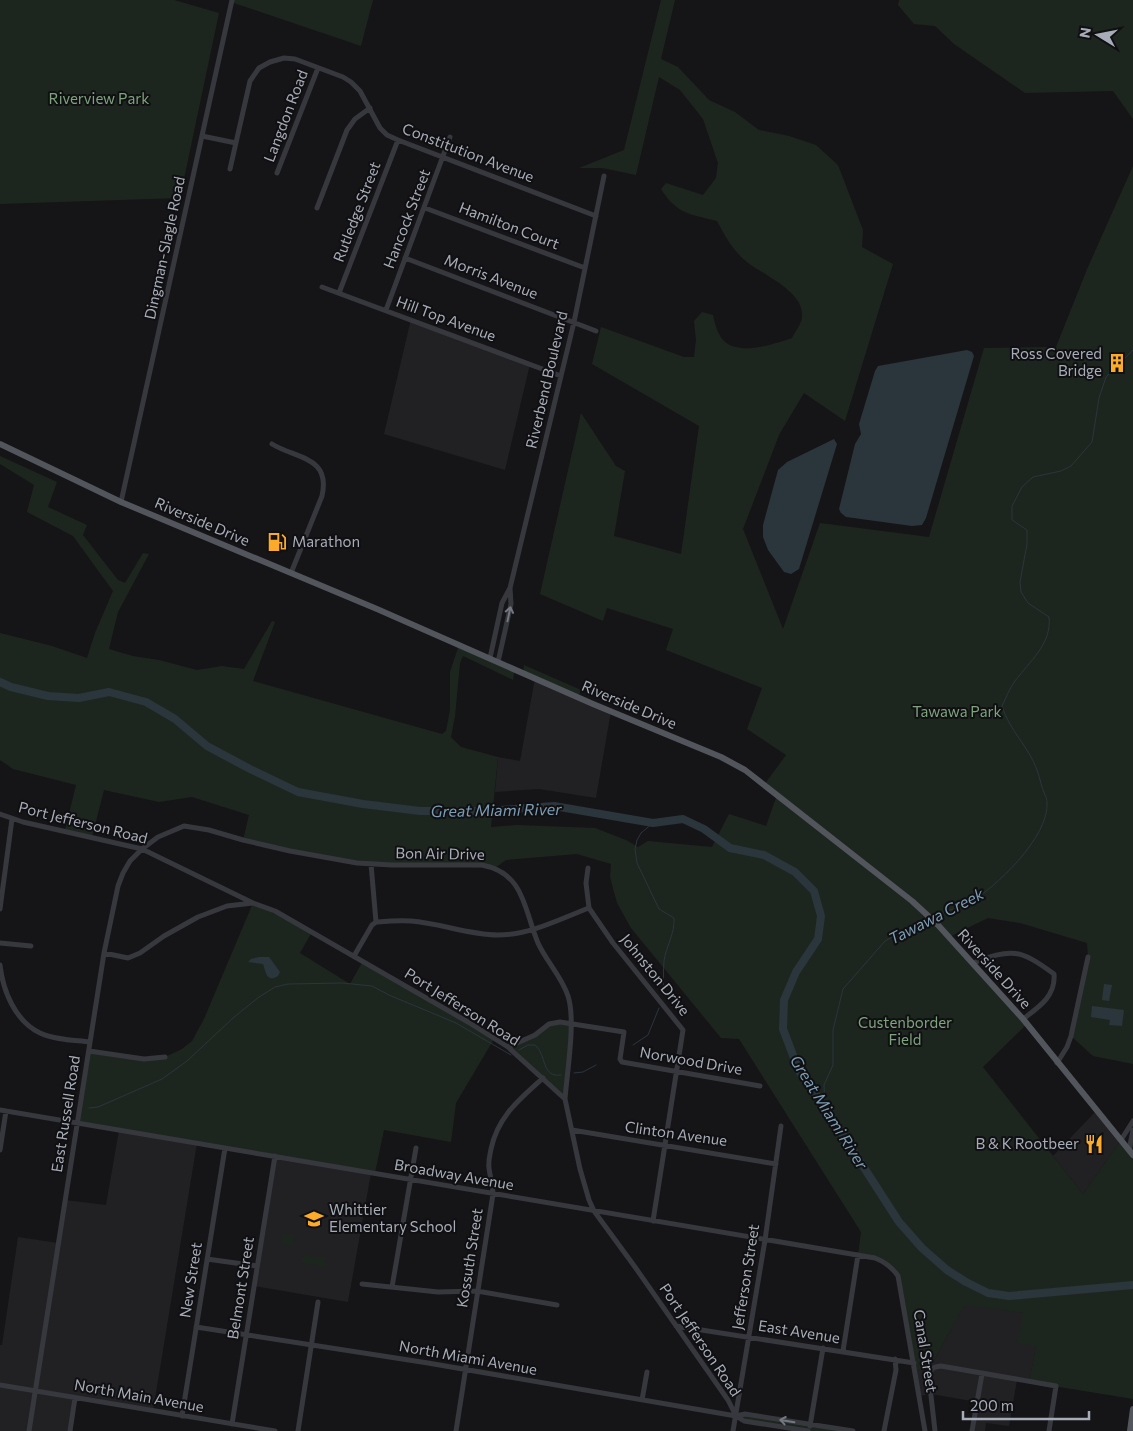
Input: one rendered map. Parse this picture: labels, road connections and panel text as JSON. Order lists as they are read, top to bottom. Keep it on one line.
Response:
{"streets":{"main road":["Riverside Drive"],"street":["Langdon Road","Constitution Avenue","Rutledge Street","Hancock Street","Hamilton Court","Dingman-Slagle Road","Morris Avenue","Hill Top Avenue","Riverbend Boulevard","Port Jefferson Road","Bon Air Drive","Johnston Drive","Norwood Drive","East Russell Road","Clinton Avenue","Broadway Avenue","Kossuth Street","Jefferson Street","New Street","Belmont Street","East Avenue","Canal Street","North Miami Avenue","North Main Avenue"]},"crossings":[["Langdon Road","Constitution Avenue"],["Constitution Avenue","Rutledge Street"],["Constitution Avenue","Hancock Street"],["Constitution Avenue","Riverbend Boulevard"],["Rutledge Street","Hill Top Avenue"],["Hancock Street","Hamilton Court"],["Hancock Street","Morris Avenue"],["Hancock Street","Hill Top Avenue"],["Hamilton Court","Riverbend Boulevard"],["Dingman-Slagle Road","Riverside Drive"],["Morris Avenue","Riverbend Boulevard"],["Hill Top Avenue","Riverbend Boulevard"],["Port Jefferson Road","Bon Air Drive"],["Port Jefferson Road","Norwood Drive"],["Port Jefferson Road","East Russell Road"],["Port Jefferson Road","Clinton Avenue"],["Port Jefferson Road","Broadway Avenue"],["Port Jefferson Road","Kossuth Street"],["Port Jefferson Road","Jefferson Street"],["Port Jefferson Road","East Avenue"],["Port Jefferson Road","North Miami Avenue"],["Bon Air Drive","Norwood Drive"],["Bon Air Drive","East Russell Road"],["Johnston Drive","Norwood Drive"],["Johnston Drive","Clinton Avenue"],["Johnston Drive","Broadway Avenue"],["East Russell Road","Broadway Avenue"],["East Russell Road","North Main Avenue"],["Clinton Avenue","Jefferson Street"],["Broadway Avenue","Kossuth Street"],["Broadway Avenue","Jefferson Street"],["Broadway Avenue","New Street"],["Broadway Avenue","Belmont Street"],["Broadway Avenue","Canal Street"],["Kossuth Street","North Miami Avenue"],["Jefferson Street","East Avenue"],["Jefferson Street","North Miami Avenue"],["New Street","North Miami Avenue"],["New Street","North Main Avenue"],["Belmont Street","North Miami Avenue"],["Belmont Street","North Main Avenue"],["East Avenue","Canal Street"]],"water":["Great Miami River","Tawawa Creek"],"parks":["Riverview Park","Tawawa Park","Custenborder Field"],"places":{"building":["Ross Covered Bridge"],"fuel station":["Marathon"],"restaurant":["B & K Rootbeer"],"school or university":["Whittier Elementary School"]},"scale_bar":"200 m","north":"left"}
